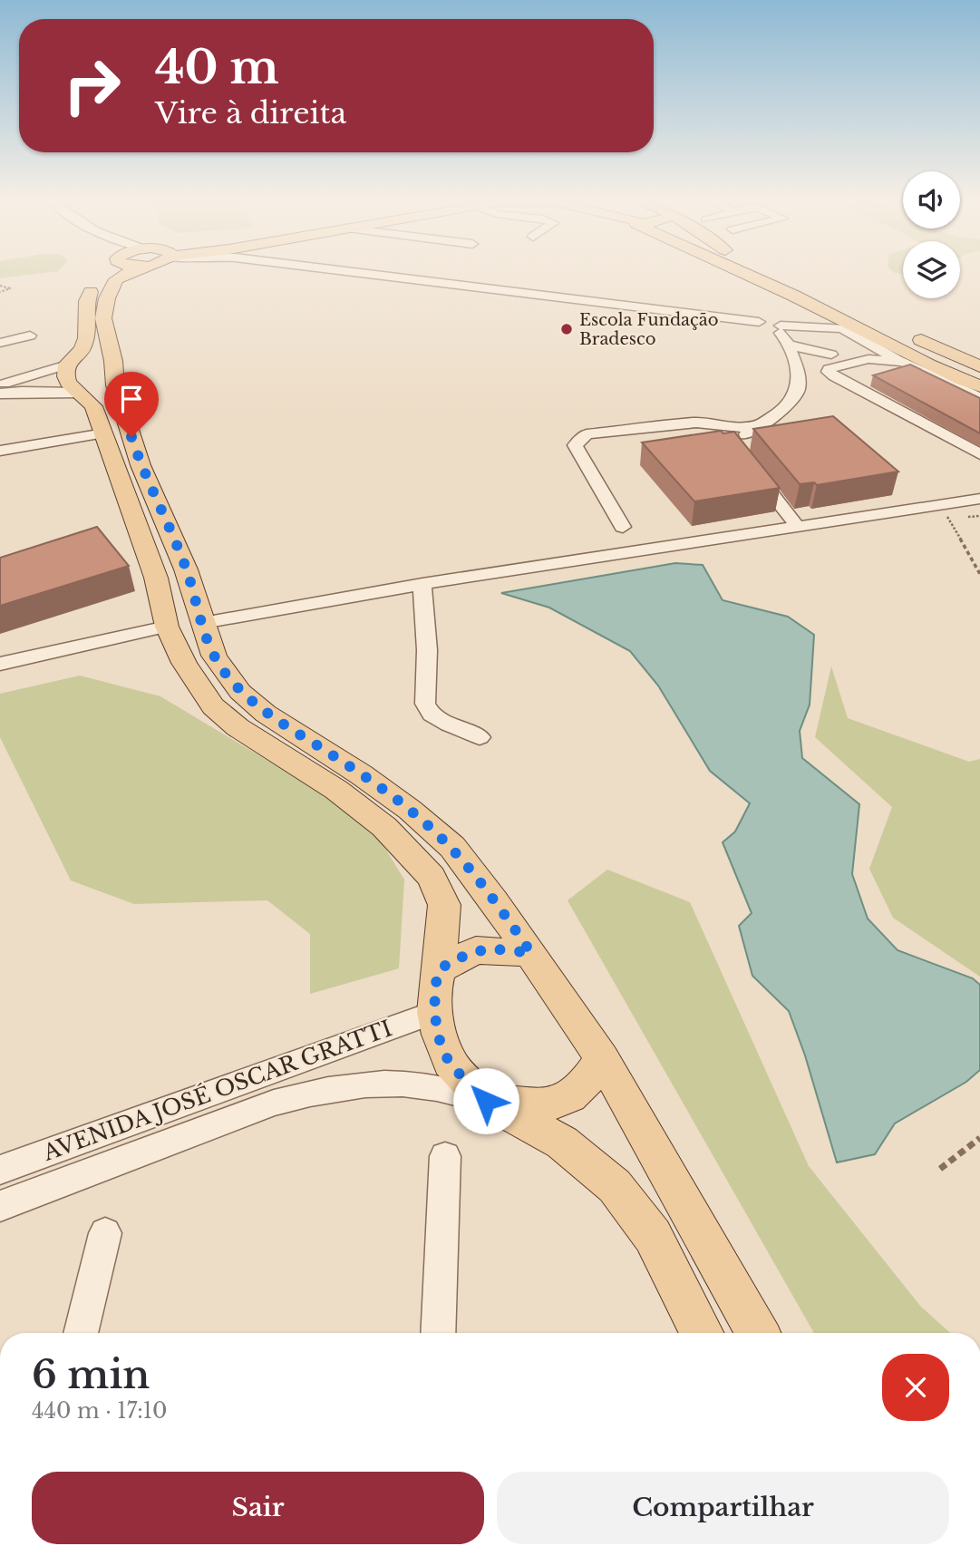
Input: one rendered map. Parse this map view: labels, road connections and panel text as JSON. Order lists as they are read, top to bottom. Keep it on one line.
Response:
{"streets":{"street":["AVENIDA JOSÉ OSCAR GRATTI"]},"places":["Escola Fundação Bradesco"],"page":{"turn":["40 m","Vire à direita"],"heading":["6 min","440 m · 17:10"],"buttons":["Sair","Compartilhar"]}}
